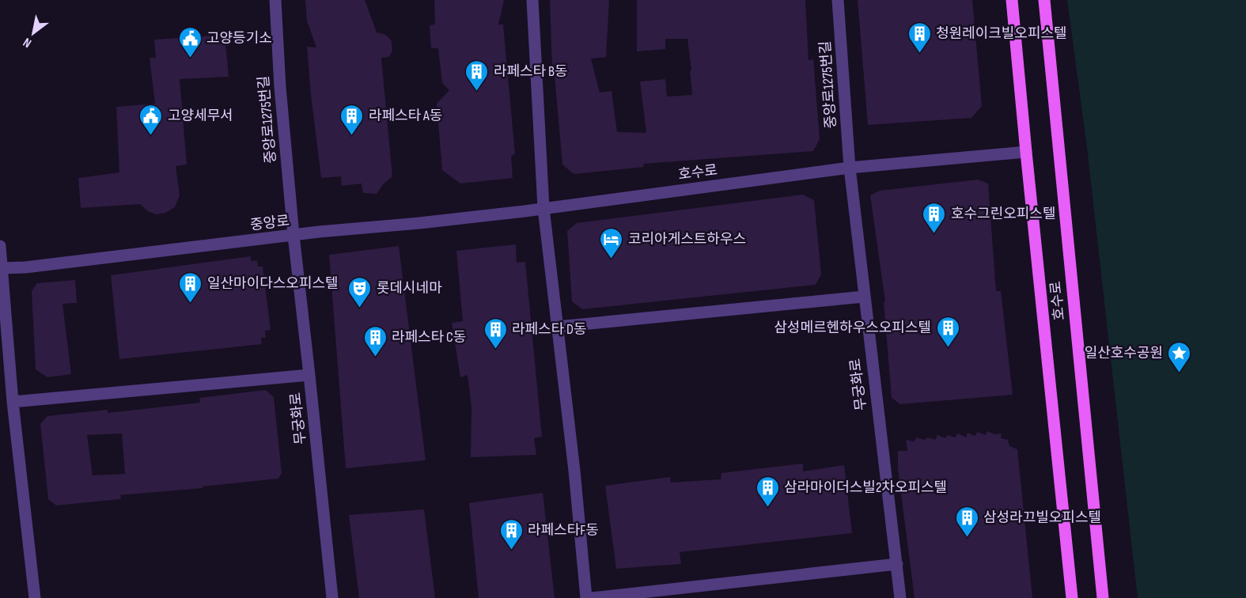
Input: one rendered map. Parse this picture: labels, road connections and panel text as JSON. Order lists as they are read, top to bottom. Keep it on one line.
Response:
{"streets":{"main road":["호수로"],"street":["중앙로1275번길","중앙로","무궁화로"]},"crossings":[["중앙로1275번길","호수로"],["중앙로1275번길","중앙로"],["중앙로1275번길","무궁화로"],["호수로","중앙로"],["호수로","무궁화로"],["중앙로","무궁화로"]],"places":{"building":["청원레이크빌오피스텔","라페스타 B동","라페스타 A동","호수그린오피스텔","일산마이다스오피스텔","삼성메르헨하우스오피스텔","라페스타 D동","라페스타 C동","삼라마이더스빌2차오피스텔","삼성라끄빌오피스텔","라페스타F동"],"public building":["고양등기소","고양세무서"],"hotel":["코리아게스트하우스"],"theatre":["롯데시네마"],"place":["일산호수공원"]},"north":"bottom left"}
